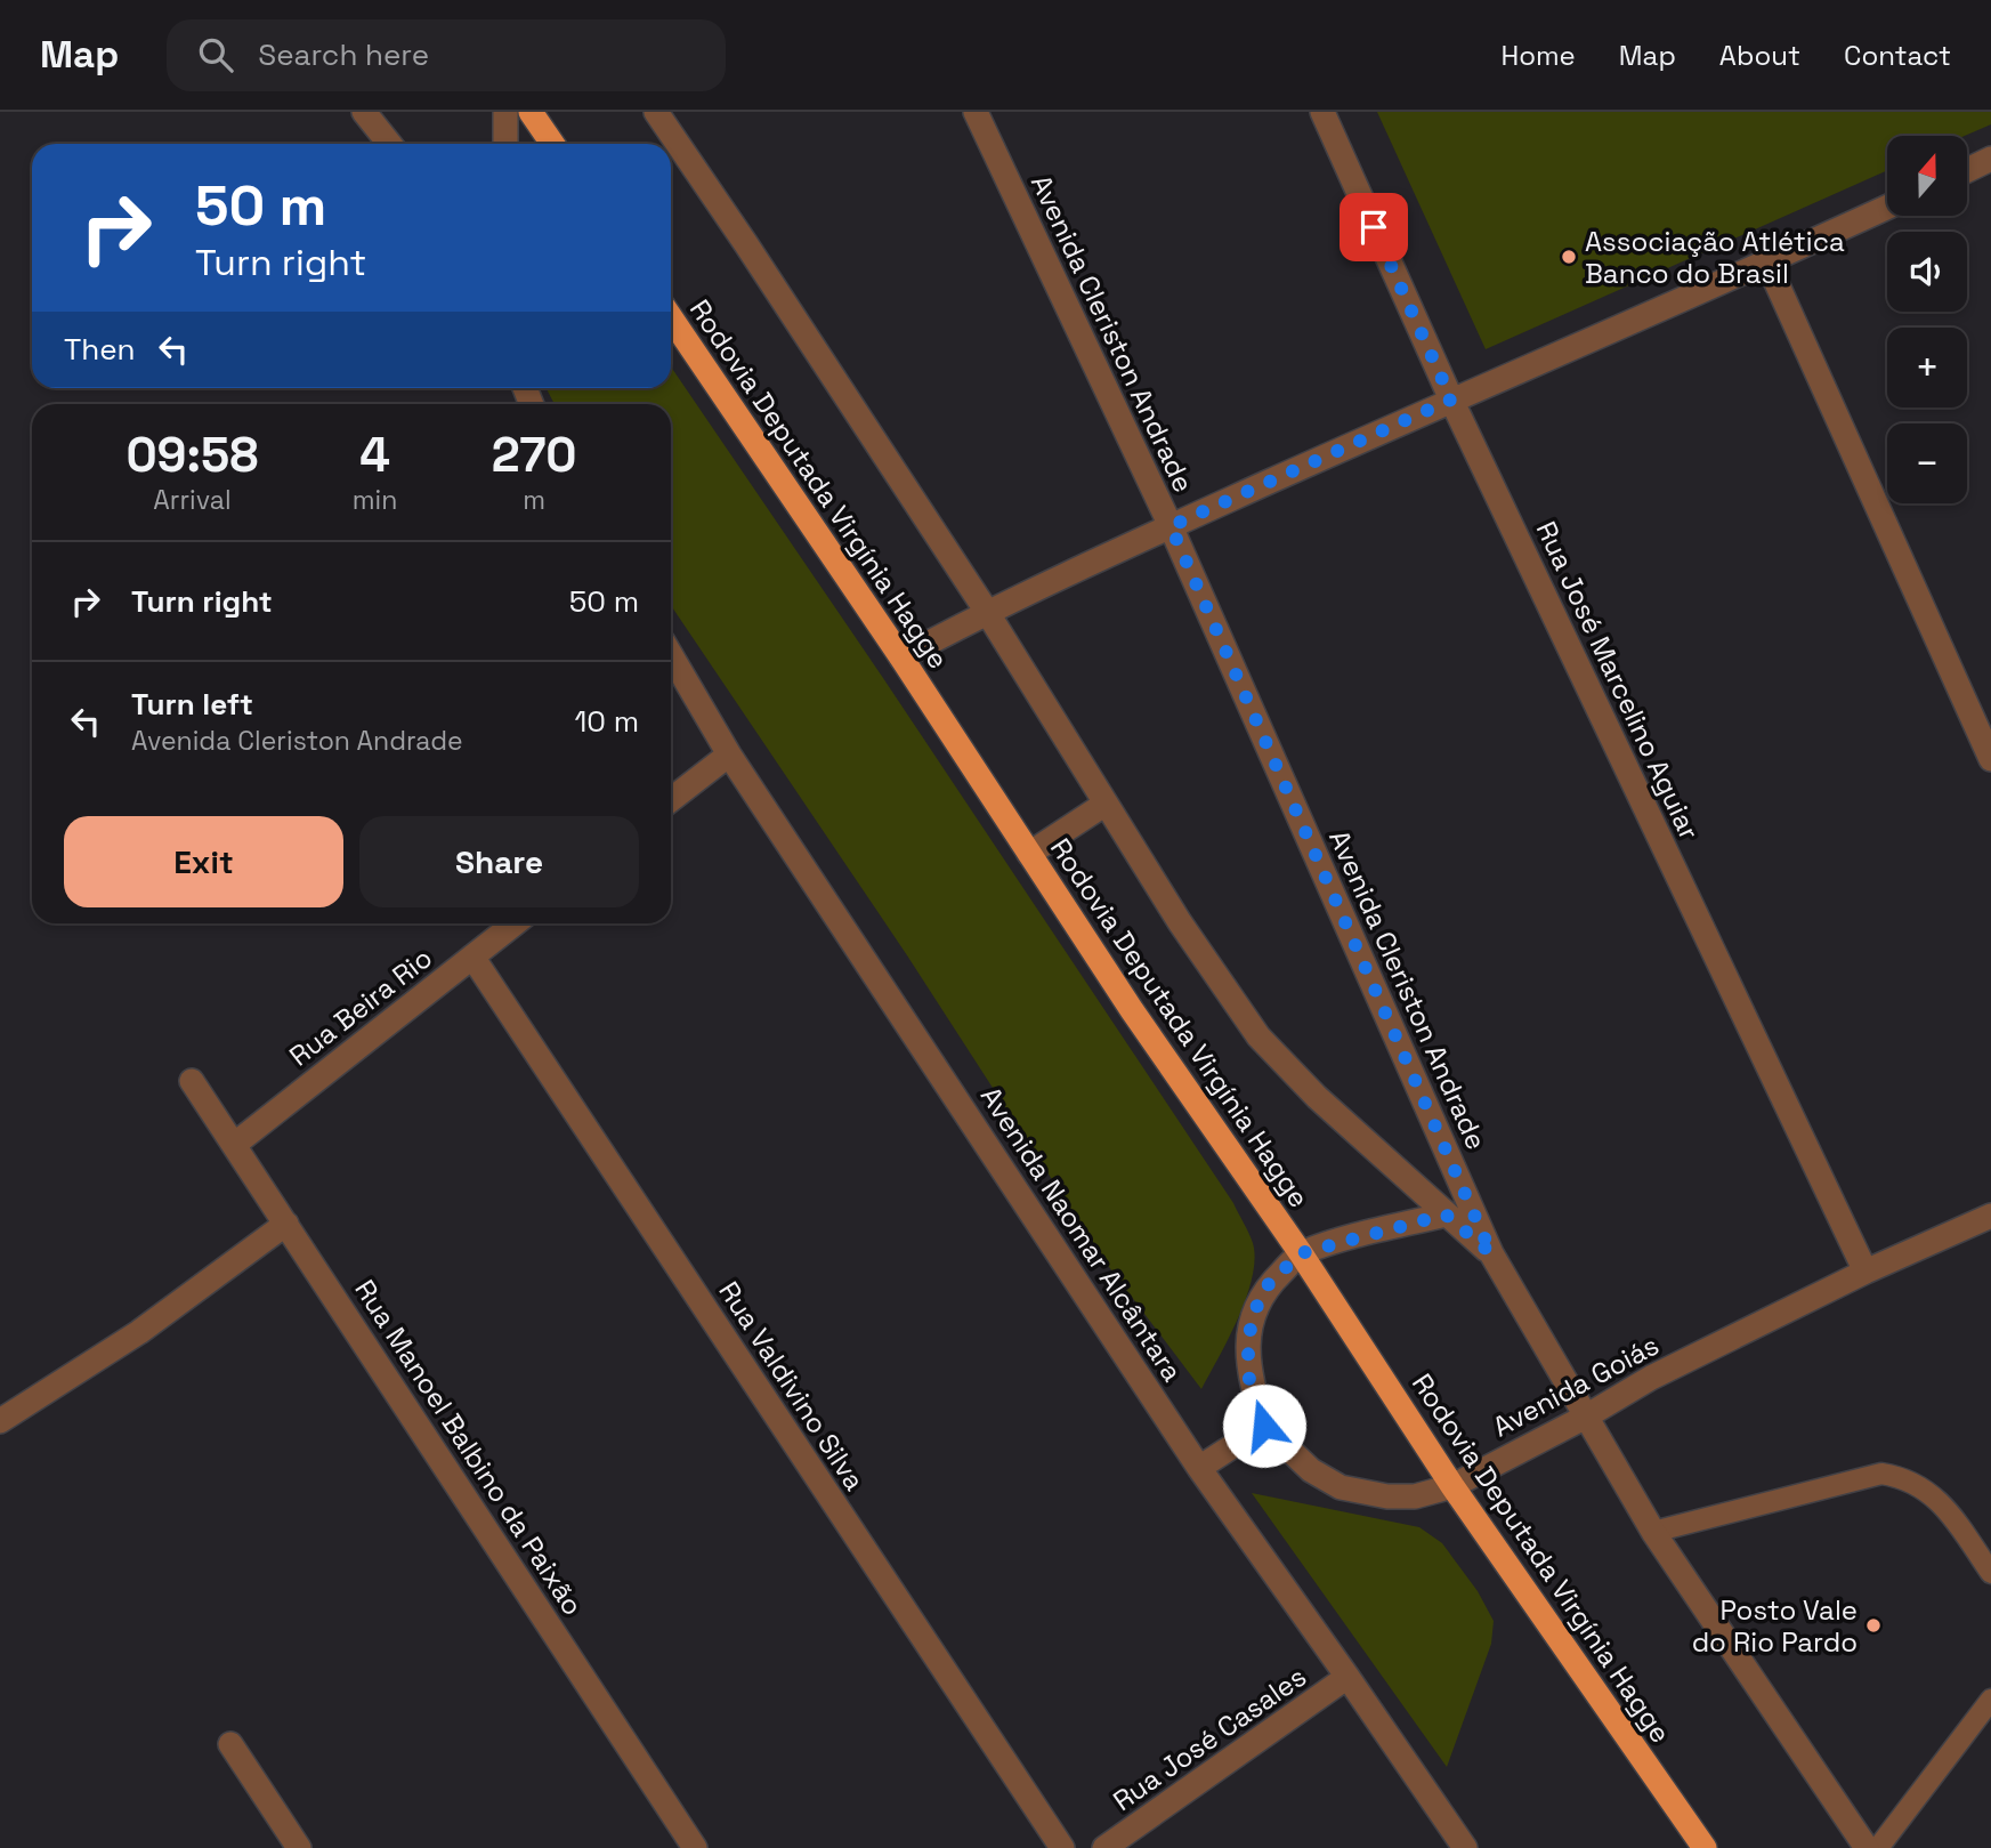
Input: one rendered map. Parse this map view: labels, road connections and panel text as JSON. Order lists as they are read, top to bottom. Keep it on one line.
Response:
{"streets":{"highway":["Rodovia Deputada Virgínia Hagge"],"street":["Avenida Cleriston Andrade","Rua José Marcelino Aguiar","Rua Beira Rio","Avenida Naomar Alcântara","Rua Valdivino Silva","Avenida Goiás","Rua Manoel Balbino da Paixão","Rua José Casales"]},"crossings":[["Avenida Cleriston Andrade","Avenida Goiás"],["Rodovia Deputada Virgínia Hagge","Avenida Goiás"],["Rua José Marcelino Aguiar","Avenida Goiás"],["Rua Beira Rio","Rua Valdivino Silva"],["Rua Beira Rio","Rua Manoel Balbino da Paixão"],["Avenida Naomar Alcântara","Rua José Casales"]],"places":["Associação Atlética Banco do Brasil","Posto Vale do Rio Pardo"],"north":"top","page":{"header":"Map","search":"Search here","nav":["Home","Map","About","Contact"],"map_buttons":["+","−"],"turn":["50 m","Turn right"],"then":"Then","eta":["09:58","Arrival","4","min","270","m"],"list":[{"name":"Turn right","value":"50 m"},{"name":"Turn left","note":"Avenida Cleriston Andrade","value":"10 m"}],"buttons":["Exit","Share"]}}
